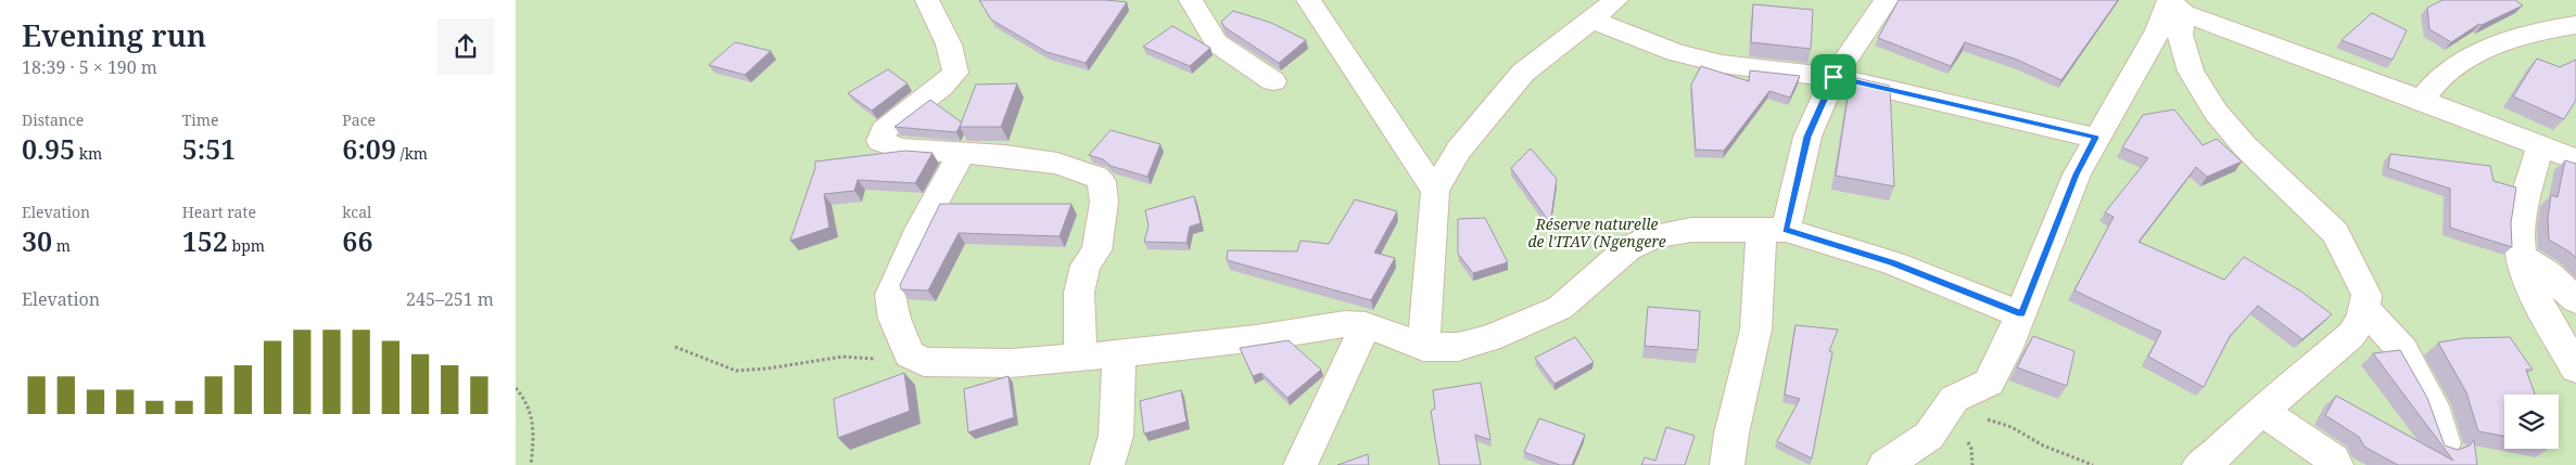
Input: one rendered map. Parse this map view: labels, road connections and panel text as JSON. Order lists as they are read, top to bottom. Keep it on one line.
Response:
{"parks":["Réserve naturelle de l'ITAV (Ngengere"],"page":{"heading":["Evening run","18:39 · 5 × 190 m"],"stats":[["Distance","0.95 km"],["Time","5:51"],["Pace","6:09 /km"],["Elevation","30 m"],["Heart rate","152 bpm"],["kcal","66"]],"chart":["Elevation","245–251 m"]}}
